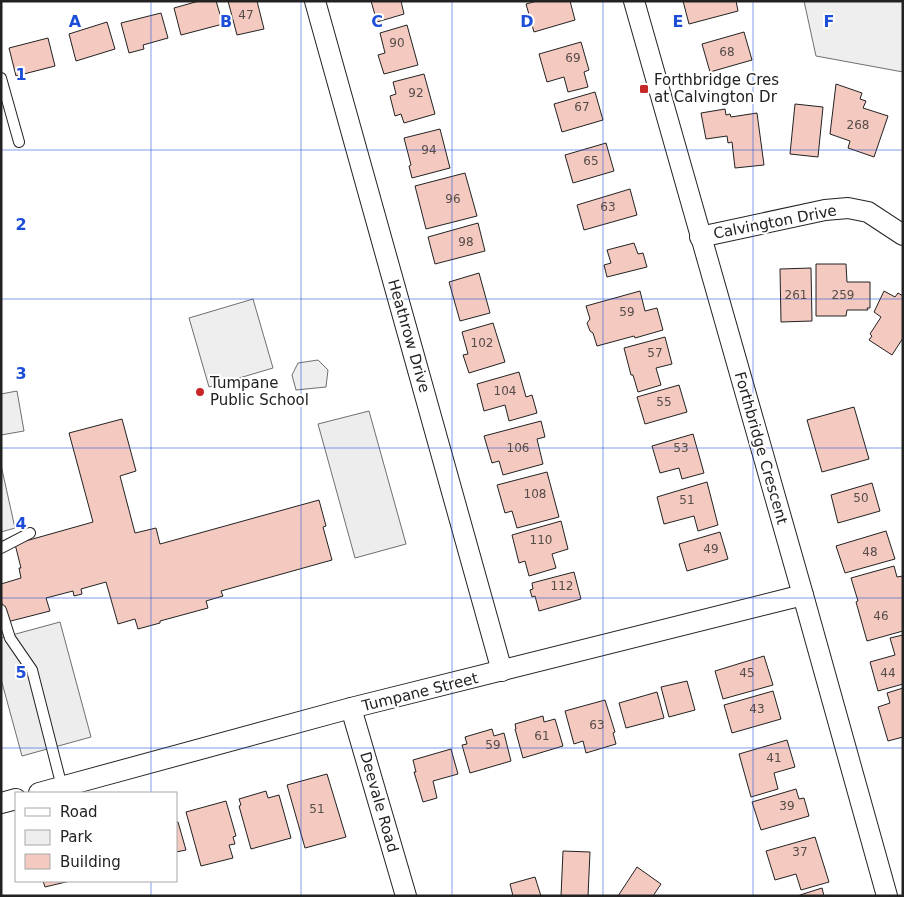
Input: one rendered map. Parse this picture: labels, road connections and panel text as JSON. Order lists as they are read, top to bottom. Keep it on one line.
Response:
{"streets":{"street":["Calvington Drive","Heathrow Drive","Forthbridge Crescent","Tumpane Street","Deevale Road"]},"crossings":[["Calvington Drive","Forthbridge Crescent"],["Heathrow Drive","Tumpane Street"],["Forthbridge Crescent","Tumpane Street"],["Tumpane Street","Deevale Road"]],"places":{"transit":["Forthbridge Cres at Calvington Dr"],"other":["Tumpane Public School"]},"house_numbers":["47","90","68","69","92","67","268","94","65","96","63","98","261","259","59","102","57","104","55","106","53","108","50","51","110","49","48","112","46","45","44","43","63","61","59","41","39","51","37"],"legend":["Road","Park","Building"],"grid":{"columns":["A","B","C","D","E","F"],"rows":["1","2","3","4","5"]}}
